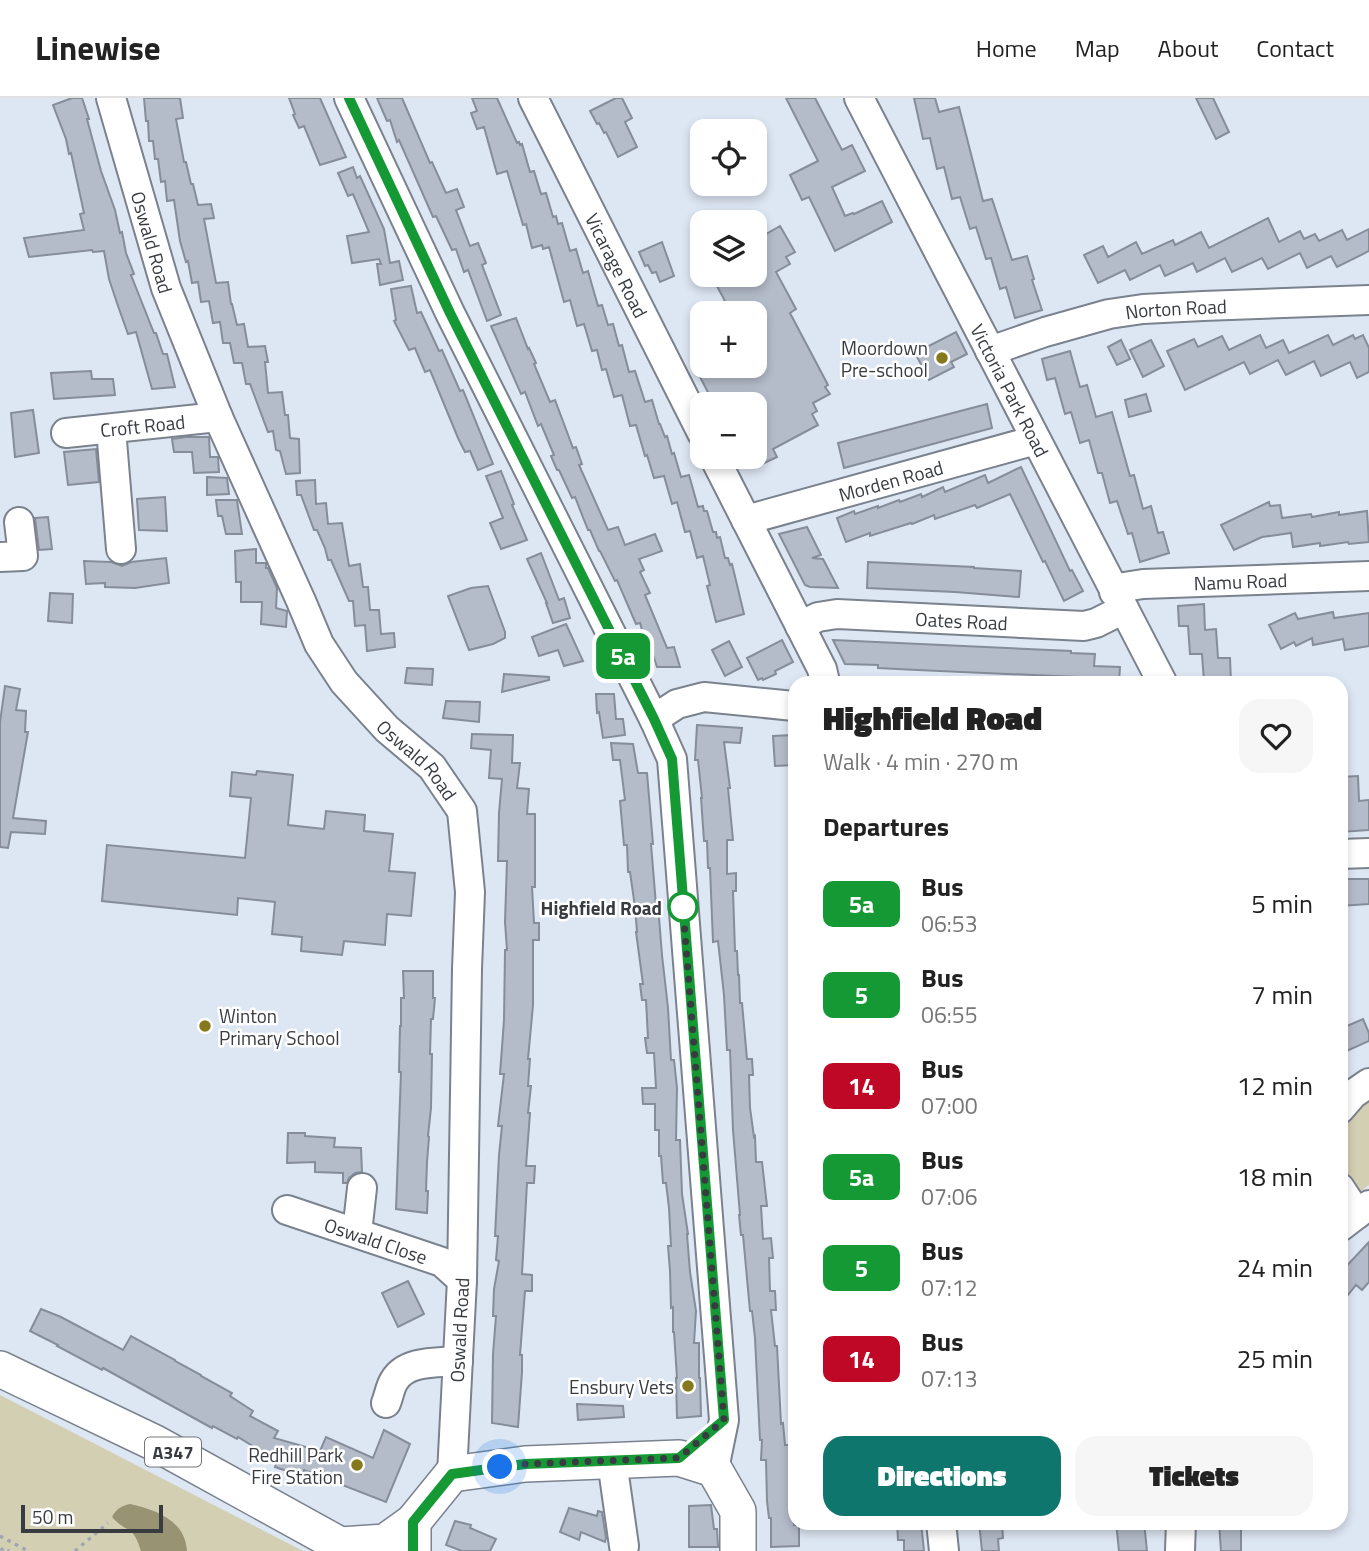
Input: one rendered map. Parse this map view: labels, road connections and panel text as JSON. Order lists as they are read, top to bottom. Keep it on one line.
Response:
{"streets":{"main road":["A347"],"street":["Oswald Road","Vicarage Road","Norton Road","Victoria Park Road","Croft Road","Morden Road","Namu Road","Oates Road","Oswald Close"]},"crossings":[["Oswald Road","Croft Road"],["Oswald Road","Oswald Close"],["Norton Road","Victoria Park Road"],["Victoria Park Road","Morden Road"],["Victoria Park Road","Namu Road"],["Victoria Park Road","Oates Road"],["Namu Road","Oates Road"]],"places":["Moordown Pre-school","Highfield Road","Winton Primary School","Ensbury Vets","Redhill Park Fire Station"],"lines":["bus line 5a"],"scale_bar":"50 m","page":{"header":"Linewise","nav":["Home","Map","About","Contact"],"on_map":"5a","map_buttons":["+","−"],"heading":[["Highfield Road","Walk · 4 min · 270 m"],"Departures"],"list":[{"mark":"5a","name":"Bus","note":"06:53","value":"5 min"},{"mark":"5","name":"Bus","note":"06:55","value":"7 min"},{"mark":"14","name":"Bus","note":"07:00","value":"12 min"},{"mark":"5a","name":"Bus","note":"07:06","value":"18 min"},{"mark":"5","name":"Bus","note":"07:12","value":"24 min"},{"mark":"14","name":"Bus","note":"07:13","value":"25 min"}],"buttons":["Directions","Tickets"],"scale":"50 m"}}
